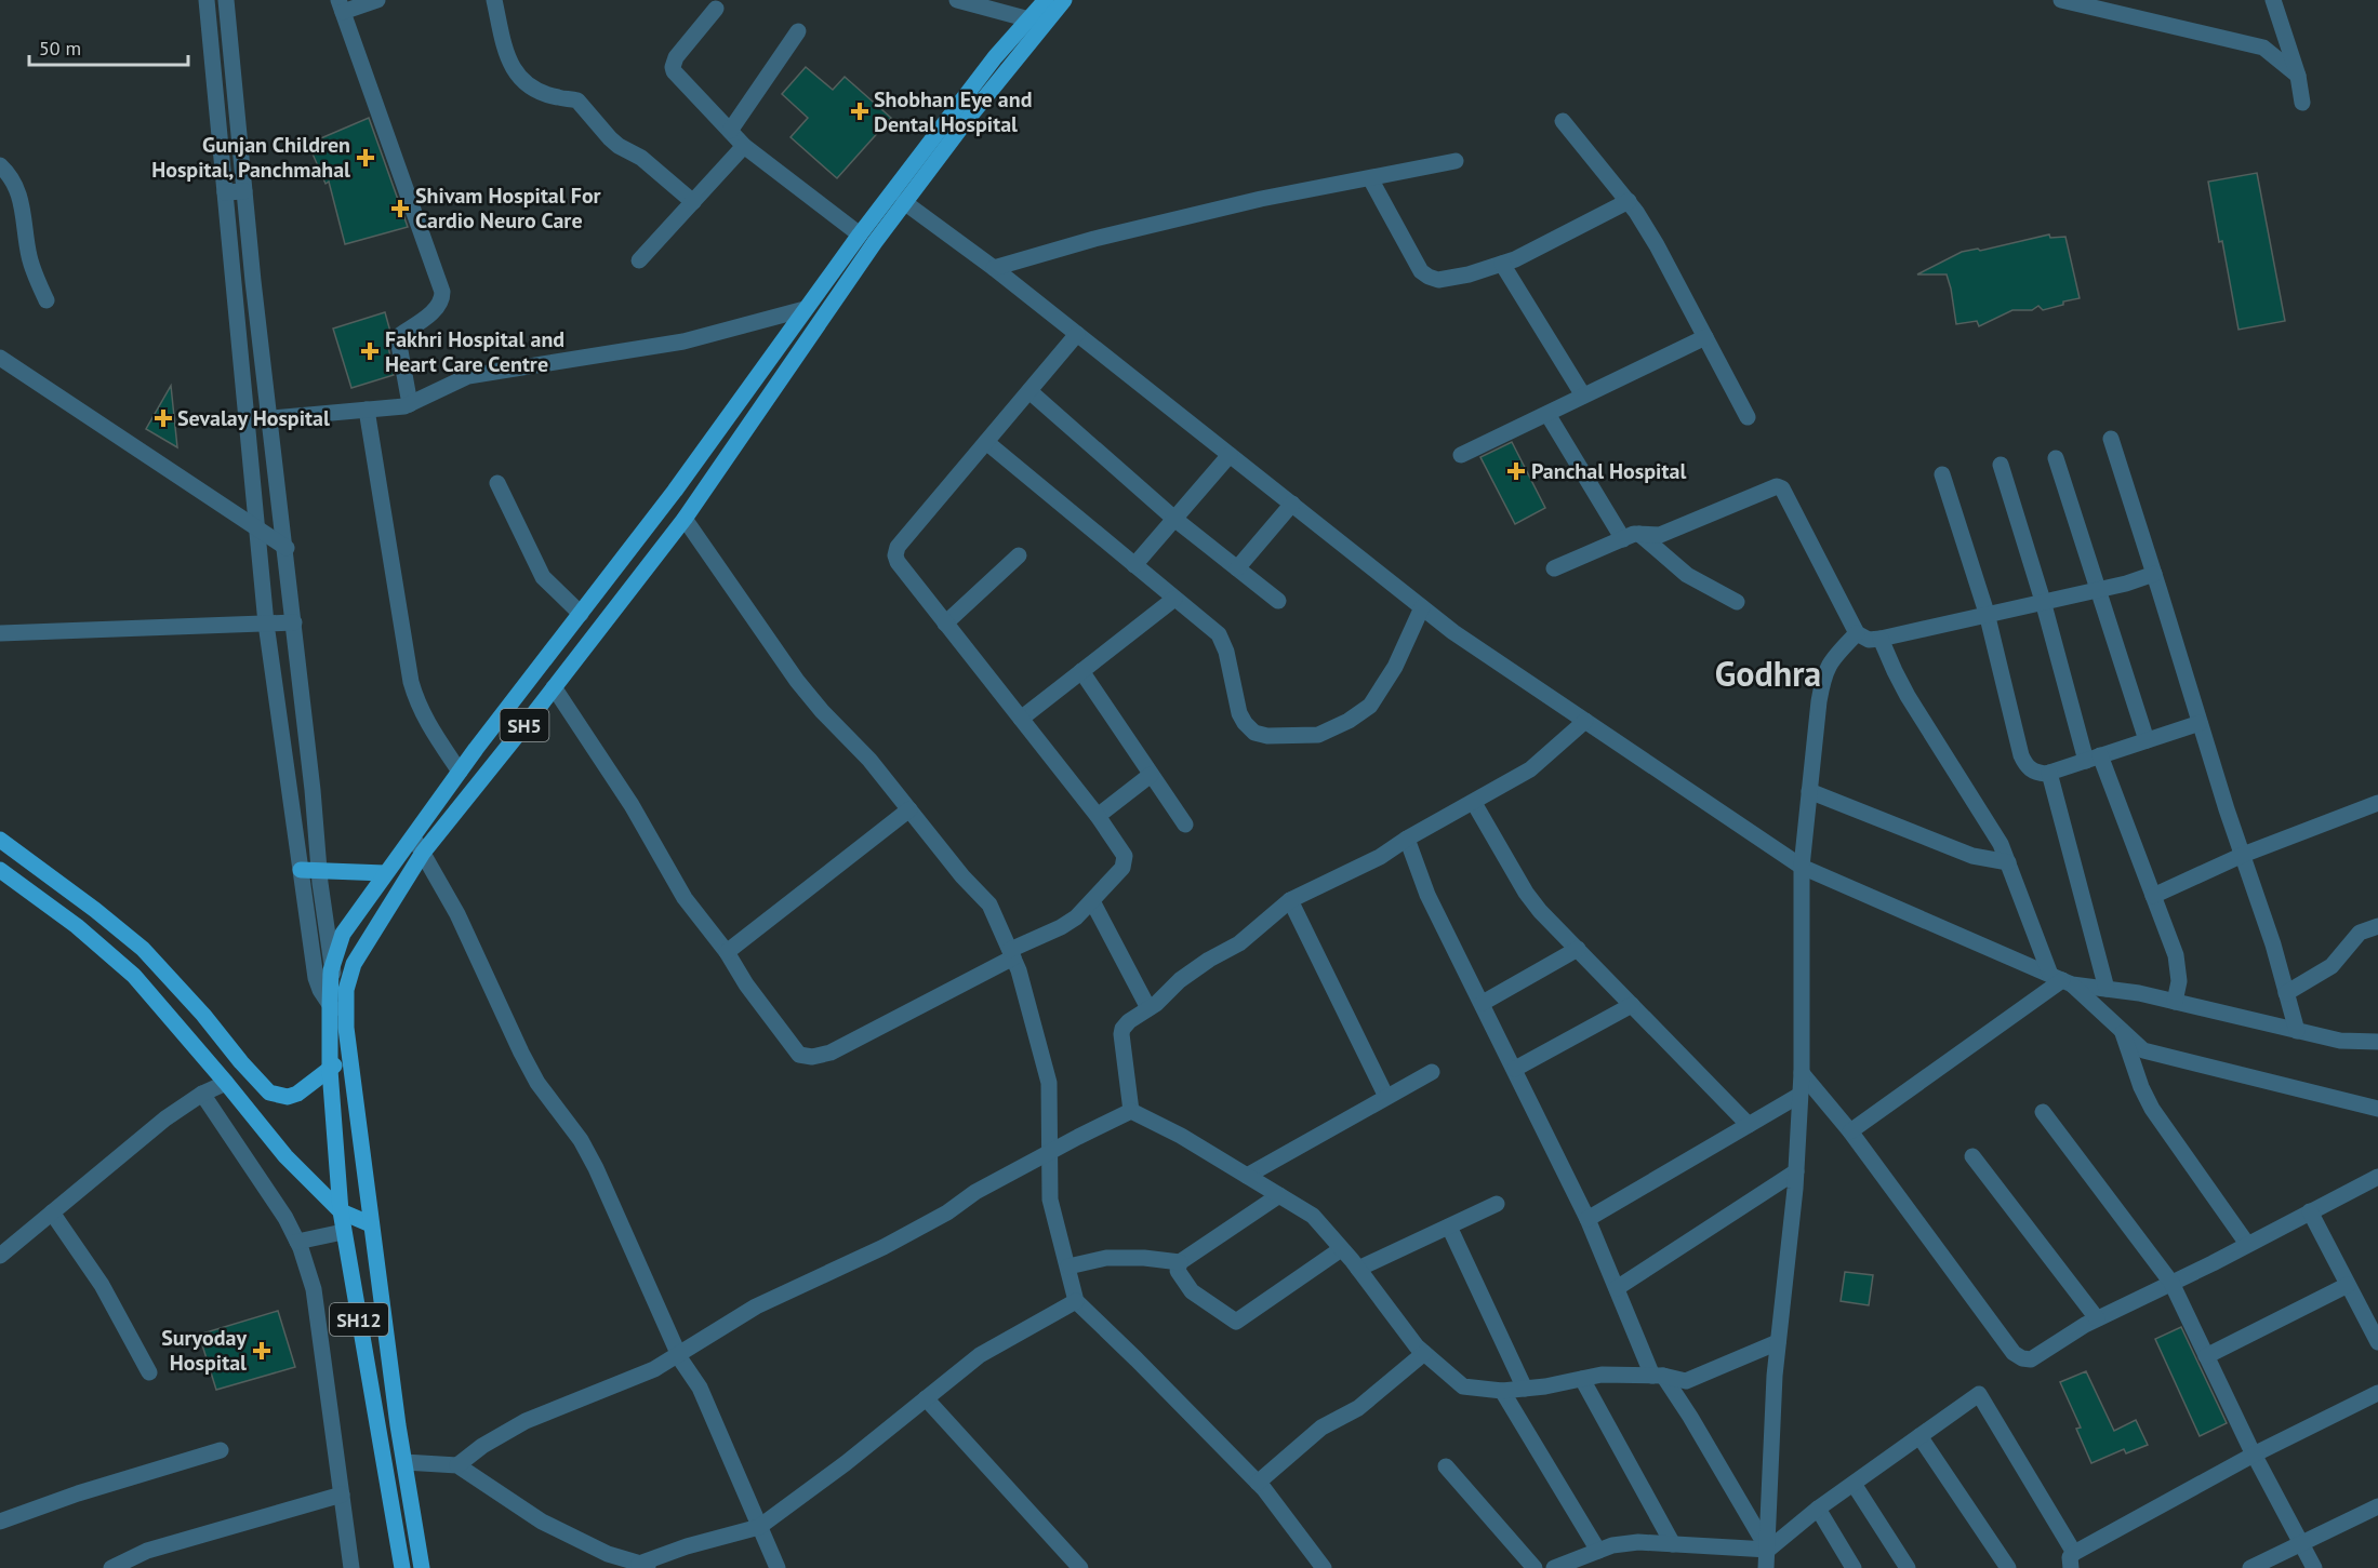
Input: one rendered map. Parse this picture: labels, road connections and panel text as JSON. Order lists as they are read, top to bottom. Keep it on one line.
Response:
{"streets":{"main road":["SH5","SH12"]},"crossings":[["SH5","SH12"]],"districts":["Godhra"],"places":{"health":["Shobhan Eye and Dental Hospital","Gunjan Children Hospital, Panchmahal","Shivam Hospital For Cardio Neuro Care","Fakhri Hospital and Heart Care Centre","Sevalay Hospital","Panchal Hospital","Suryoday Hospital"]},"scale_bar":"50 m"}
